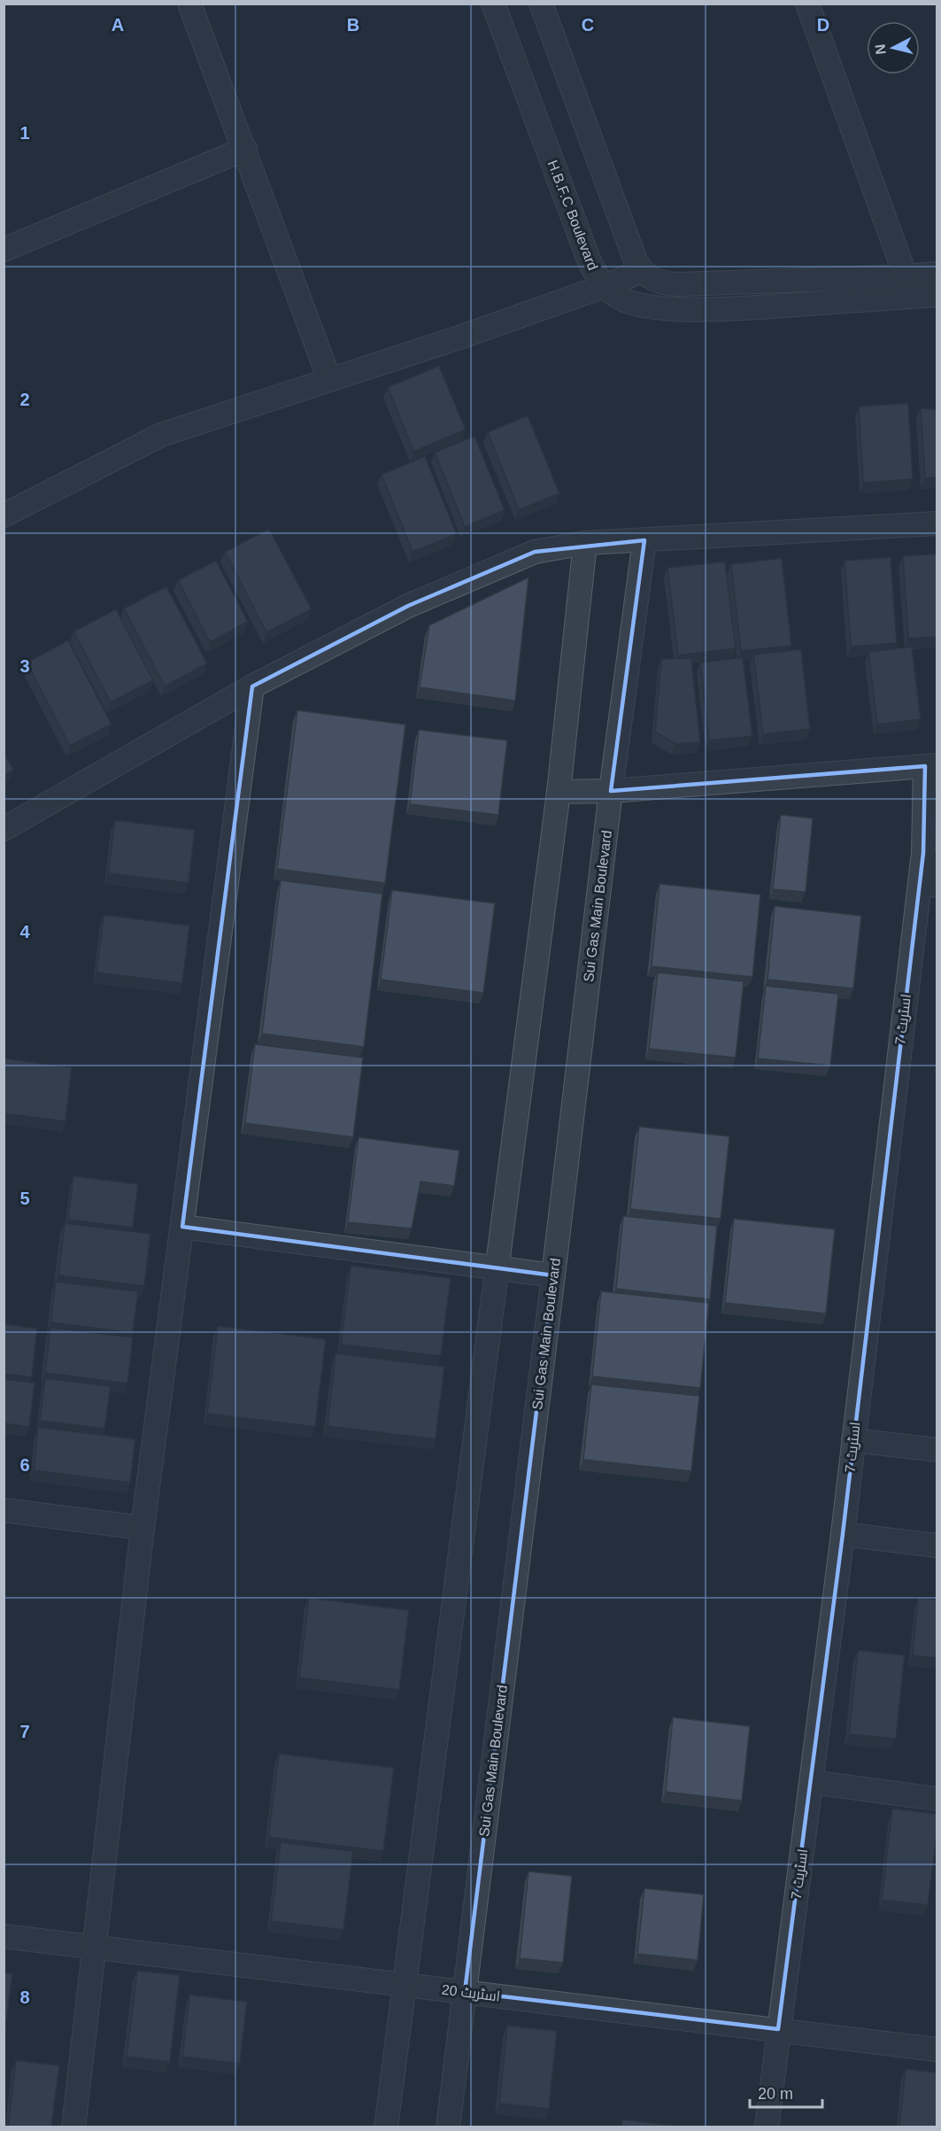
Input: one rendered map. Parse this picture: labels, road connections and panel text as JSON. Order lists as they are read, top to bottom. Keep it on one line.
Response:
{"streets":{"street":["H.B.F.C Boulevard","Sui Gas Main Boulevard","اسٹریٹ 7","اسٹریٹ 20"]},"crossings":[["Sui Gas Main Boulevard","اسٹریٹ 20"],["اسٹریٹ 7","اسٹریٹ 20"]],"scale_bar":"20 m","north":"left","grid":{"columns":["A","B","C","D"],"rows":["1","2","3","4","5","6","7","8"]}}
